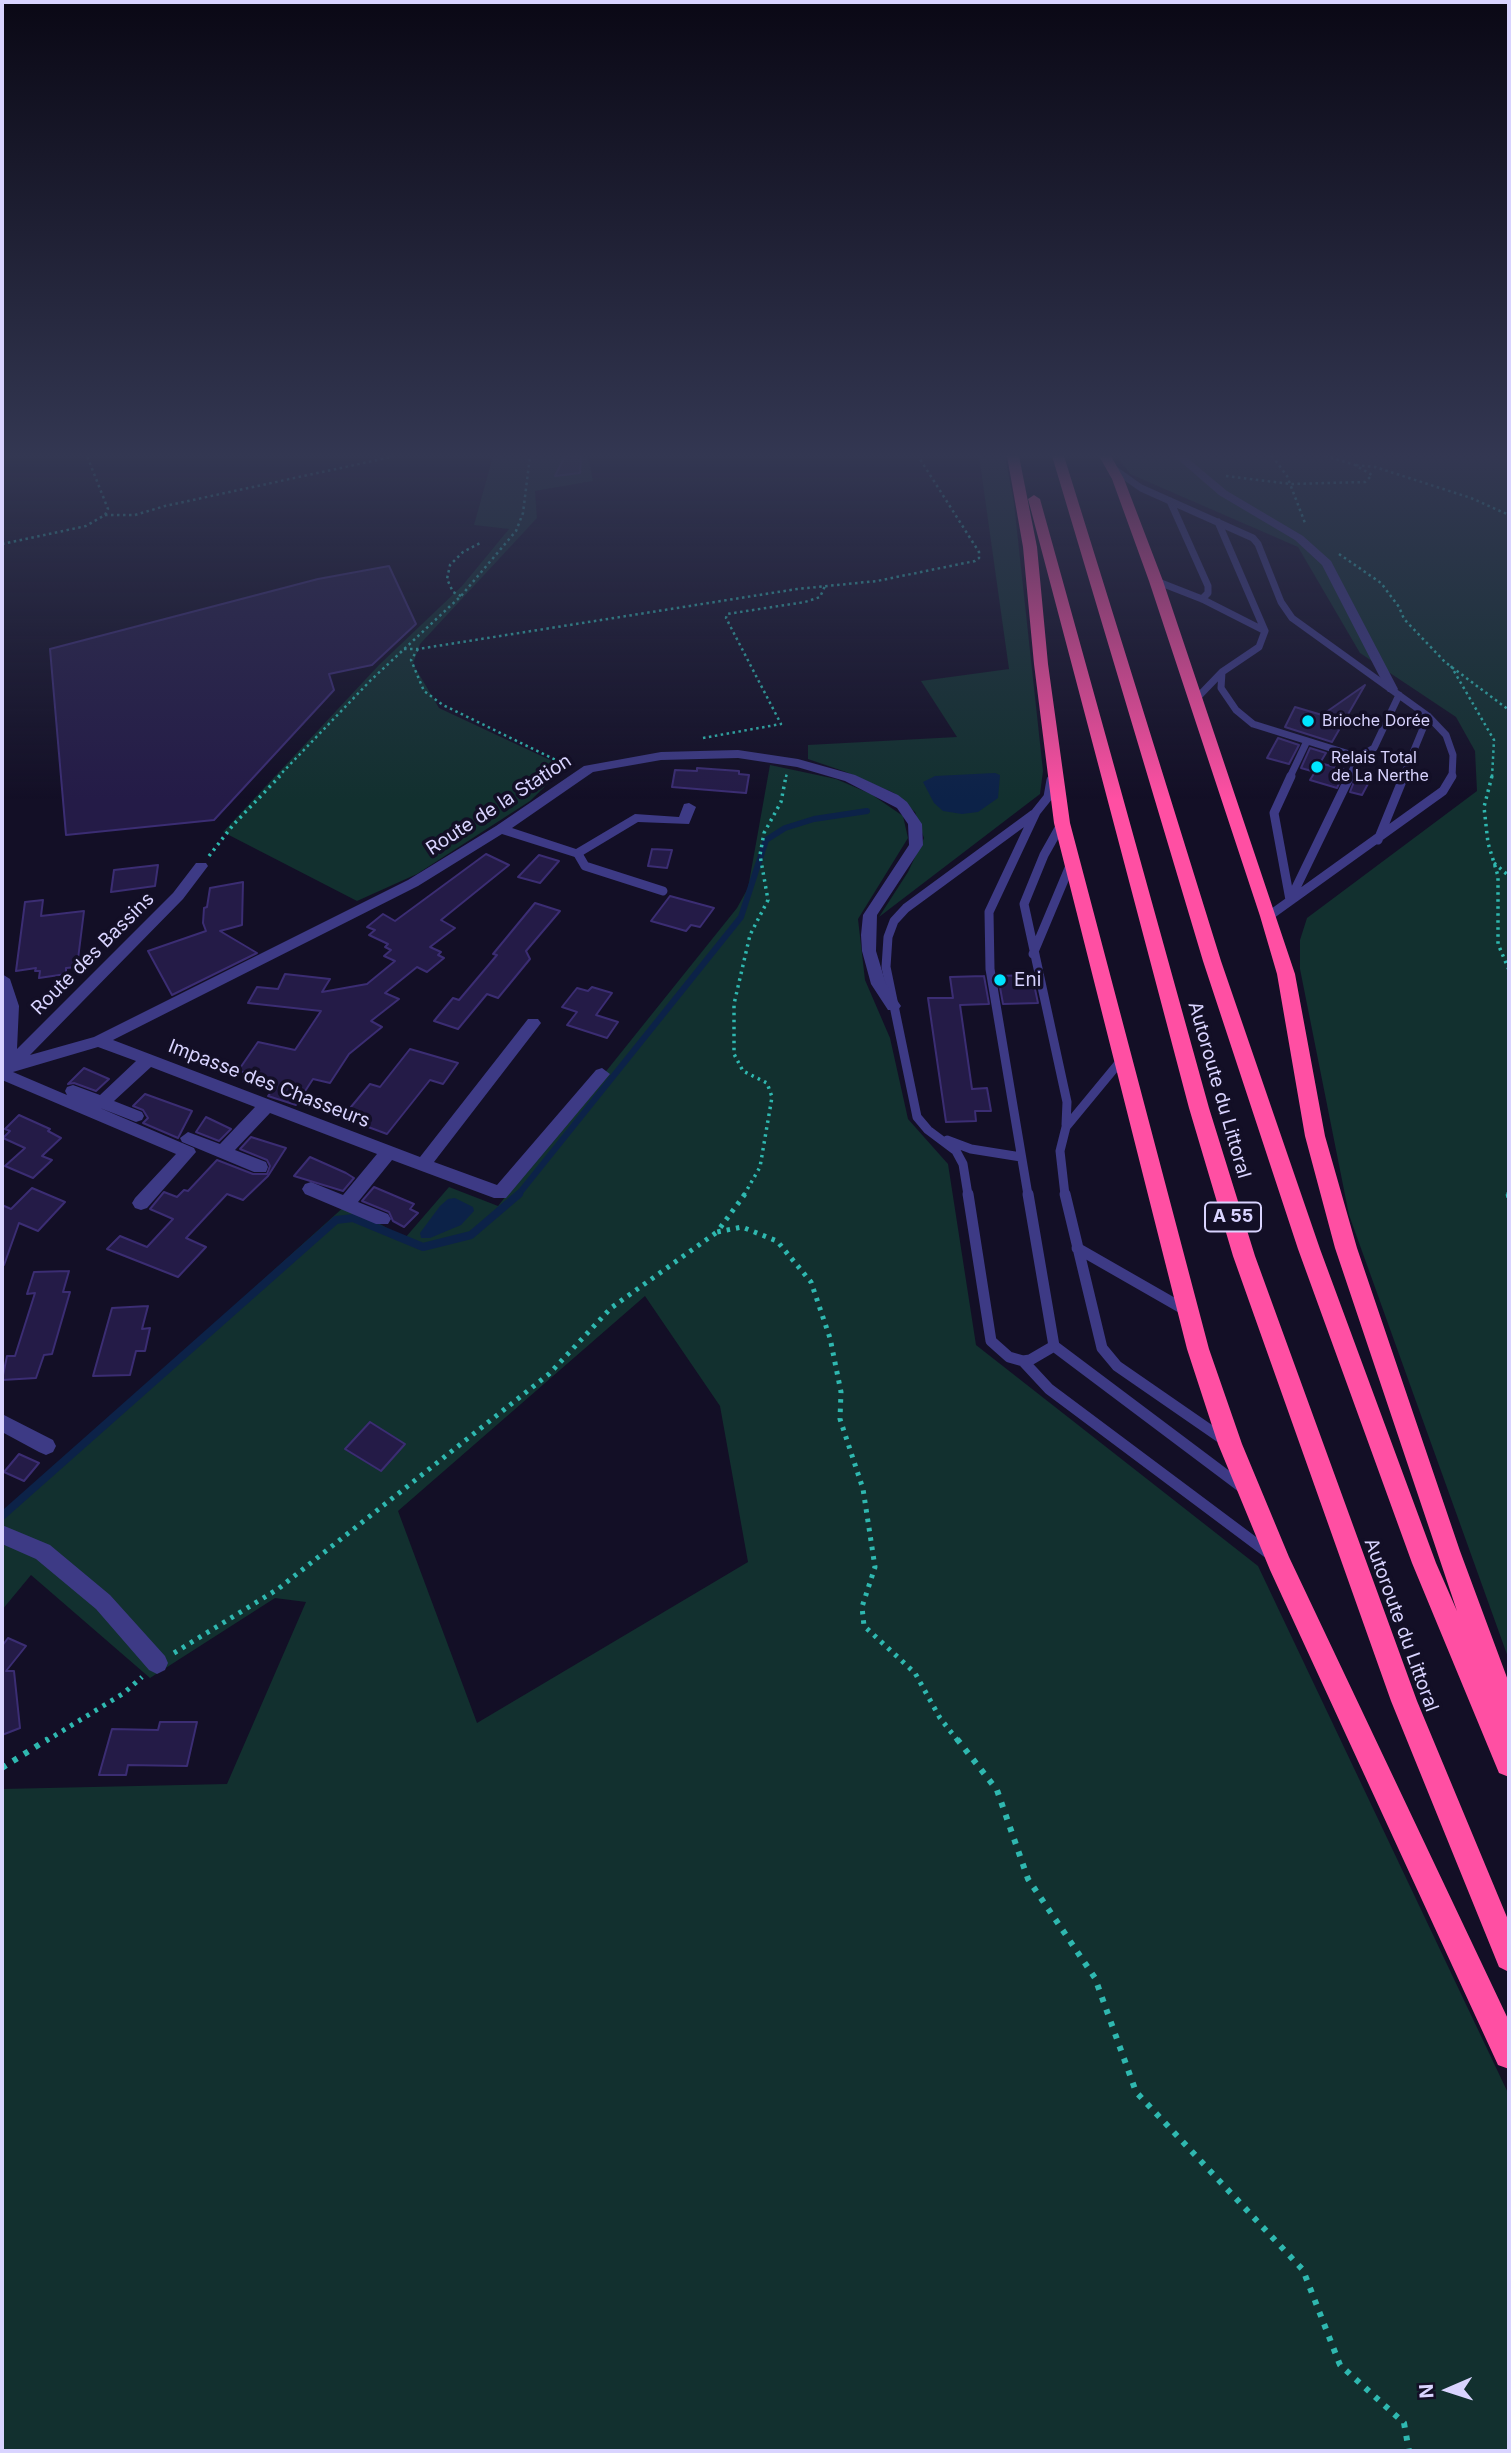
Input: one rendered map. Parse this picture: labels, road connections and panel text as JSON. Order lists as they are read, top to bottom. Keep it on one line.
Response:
{"streets":{"highway":["Autoroute du Littoral","A 55"],"street":["Route de la Station","Route des Bassins","Impasse des Chasseurs"]},"crossings":[["Route de la Station","Route des Bassins"],["Route de la Station","Impasse des Chasseurs"]],"places":["Brioche Dorée","Relais Total de La Nerthe","Eni"],"north":"left"}
